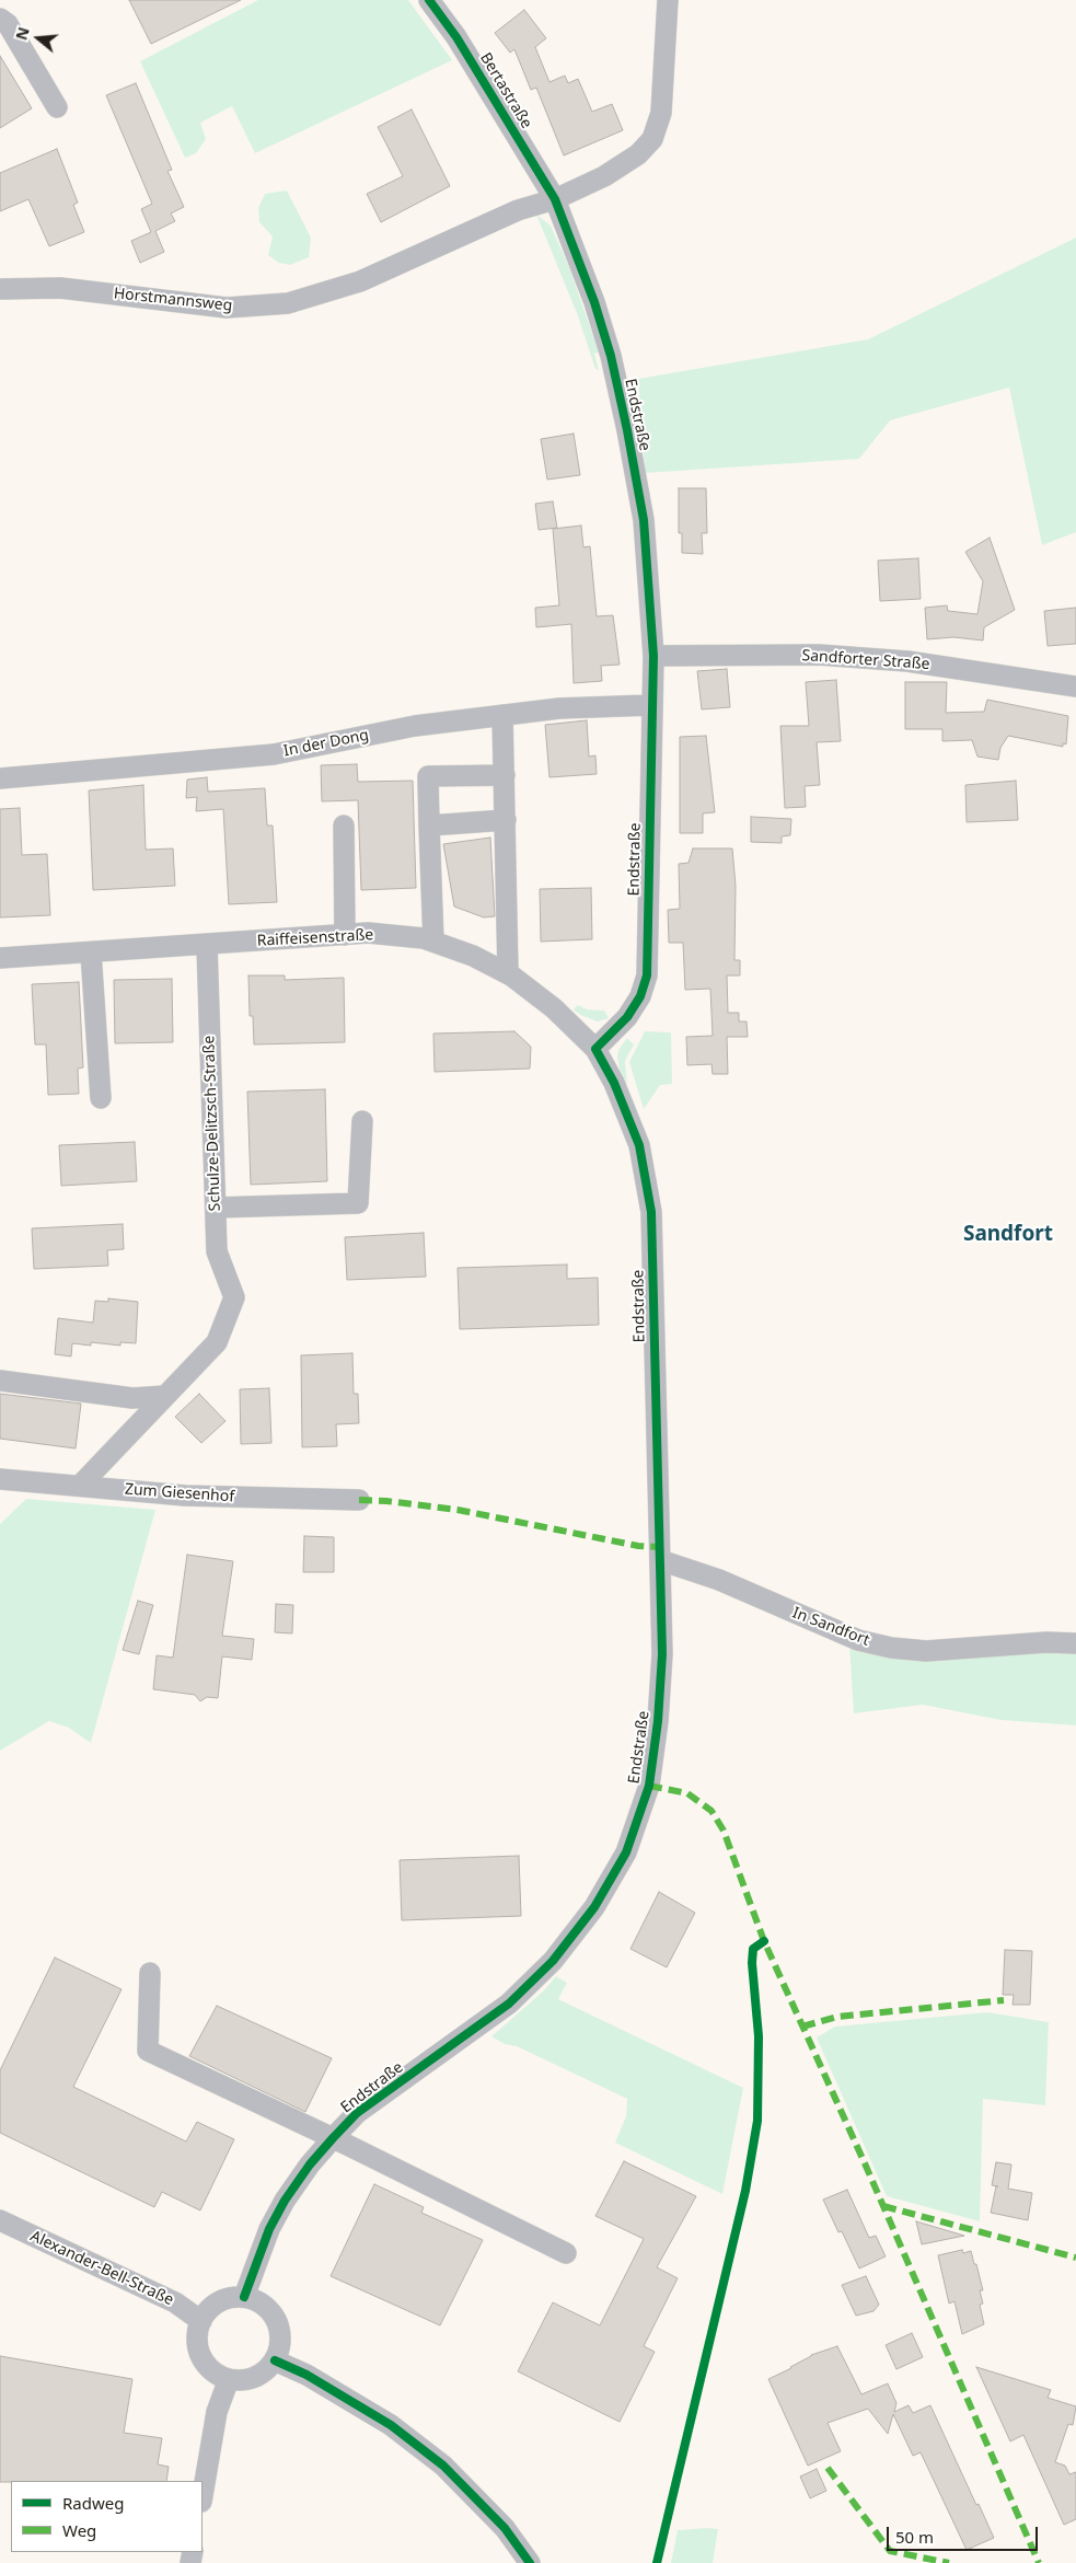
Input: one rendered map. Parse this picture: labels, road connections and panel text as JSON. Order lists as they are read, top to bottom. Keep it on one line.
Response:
{"streets":{"street":["Bertastraße","Horstmannsweg","Endstraße","Sandforter Straße","In der Dong","Raiffeisenstraße","Schulze-Delitzsch-Straße","Zum Giesenhof","In Sandfort","Alexander-Bell-Straße"]},"crossings":[["Bertastraße","Horstmannsweg"],["Bertastraße","Endstraße"],["Horstmannsweg","Endstraße"],["Endstraße","Sandforter Straße"],["Endstraße","In der Dong"],["Endstraße","Raiffeisenstraße"],["Endstraße","In Sandfort"],["Endstraße","Alexander-Bell-Straße"],["Raiffeisenstraße","Schulze-Delitzsch-Straße"]],"districts":["Sandfort"],"legend":["Radweg","Weg"],"scale_bar":"50 m","north":"left"}
